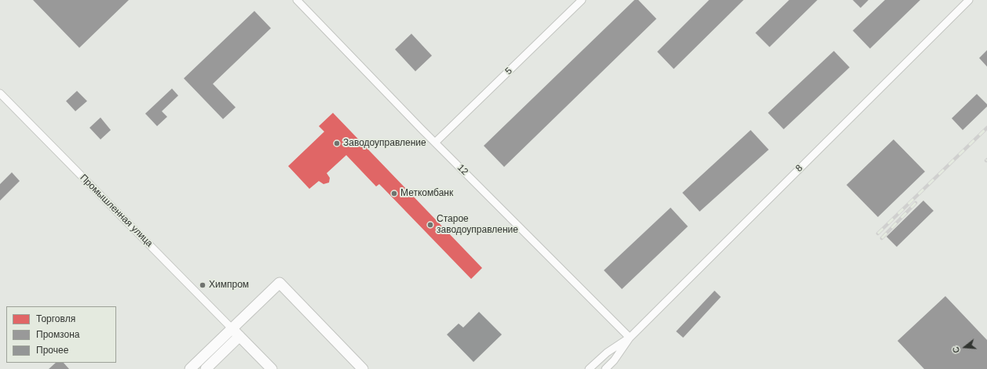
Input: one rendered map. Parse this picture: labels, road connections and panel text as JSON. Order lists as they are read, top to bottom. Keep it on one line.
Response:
{"streets":{"street":["5","8","12","Промышленная улица"]},"crossings":[["5","12"],["8","12"]],"places":["Заводоуправление","Меткомбанк","Старое заводоуправление","Химпром"],"legend":["Торговля","Промзона","Прочее"],"north":"left"}
